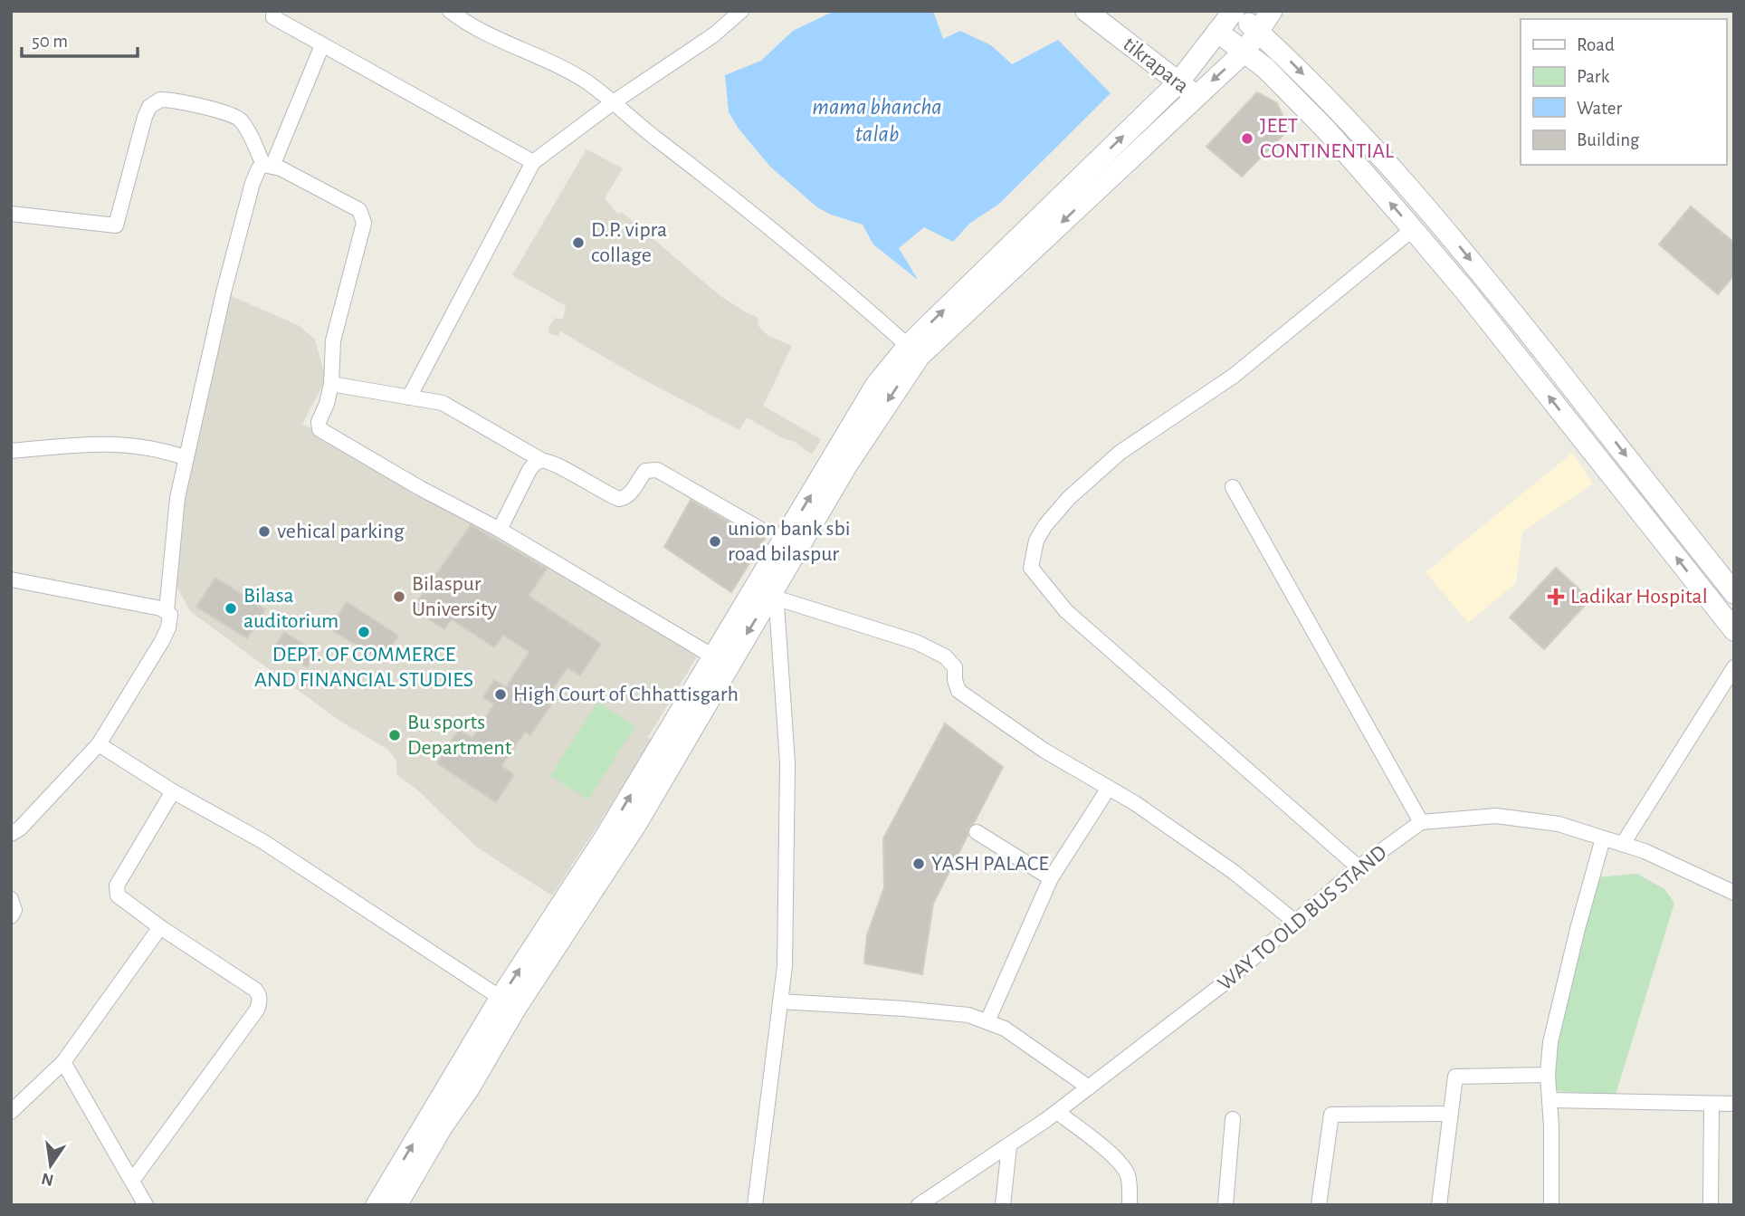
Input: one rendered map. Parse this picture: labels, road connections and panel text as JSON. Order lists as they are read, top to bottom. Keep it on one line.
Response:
{"streets":{"main road":["tikrapara"],"street":["WAY TO OLD BUS STAND"]},"water":["mama bhancha talab"],"places":{"other":["JEET CONTINENTIAL","D.P. vipra collage","vehical parking","union bank sbi road bilaspur","Bilaspur University","Bilasa auditorium","DEPT. OF COMMERCE AND FINANCIAL STUDIES","High Court of Chhattisgarh","Bu sports Department","YASH PALACE"],"health":["Ladikar Hospital"]},"legend":["Road","Park","Water","Building"],"scale_bar":"50 m","north":"bottom"}
